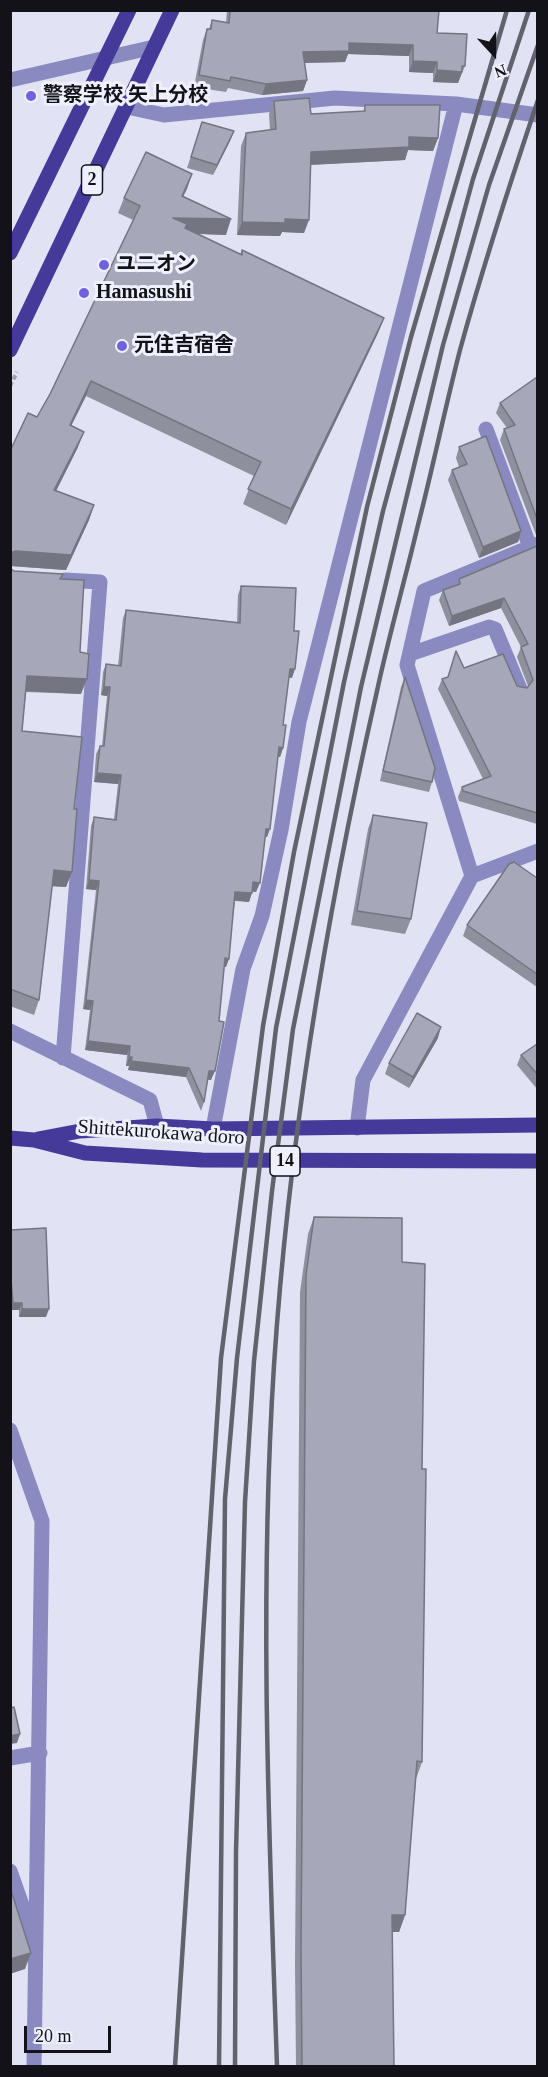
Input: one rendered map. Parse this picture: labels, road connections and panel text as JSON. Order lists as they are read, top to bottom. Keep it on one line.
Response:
{"streets":{"main road":["2","Shittekurokawa doro","14"]},"places":["警察学校 矢上分校","ユニオン","Hamasushi","元住吉宿舎"],"scale_bar":"20 m","north":"bottom"}
